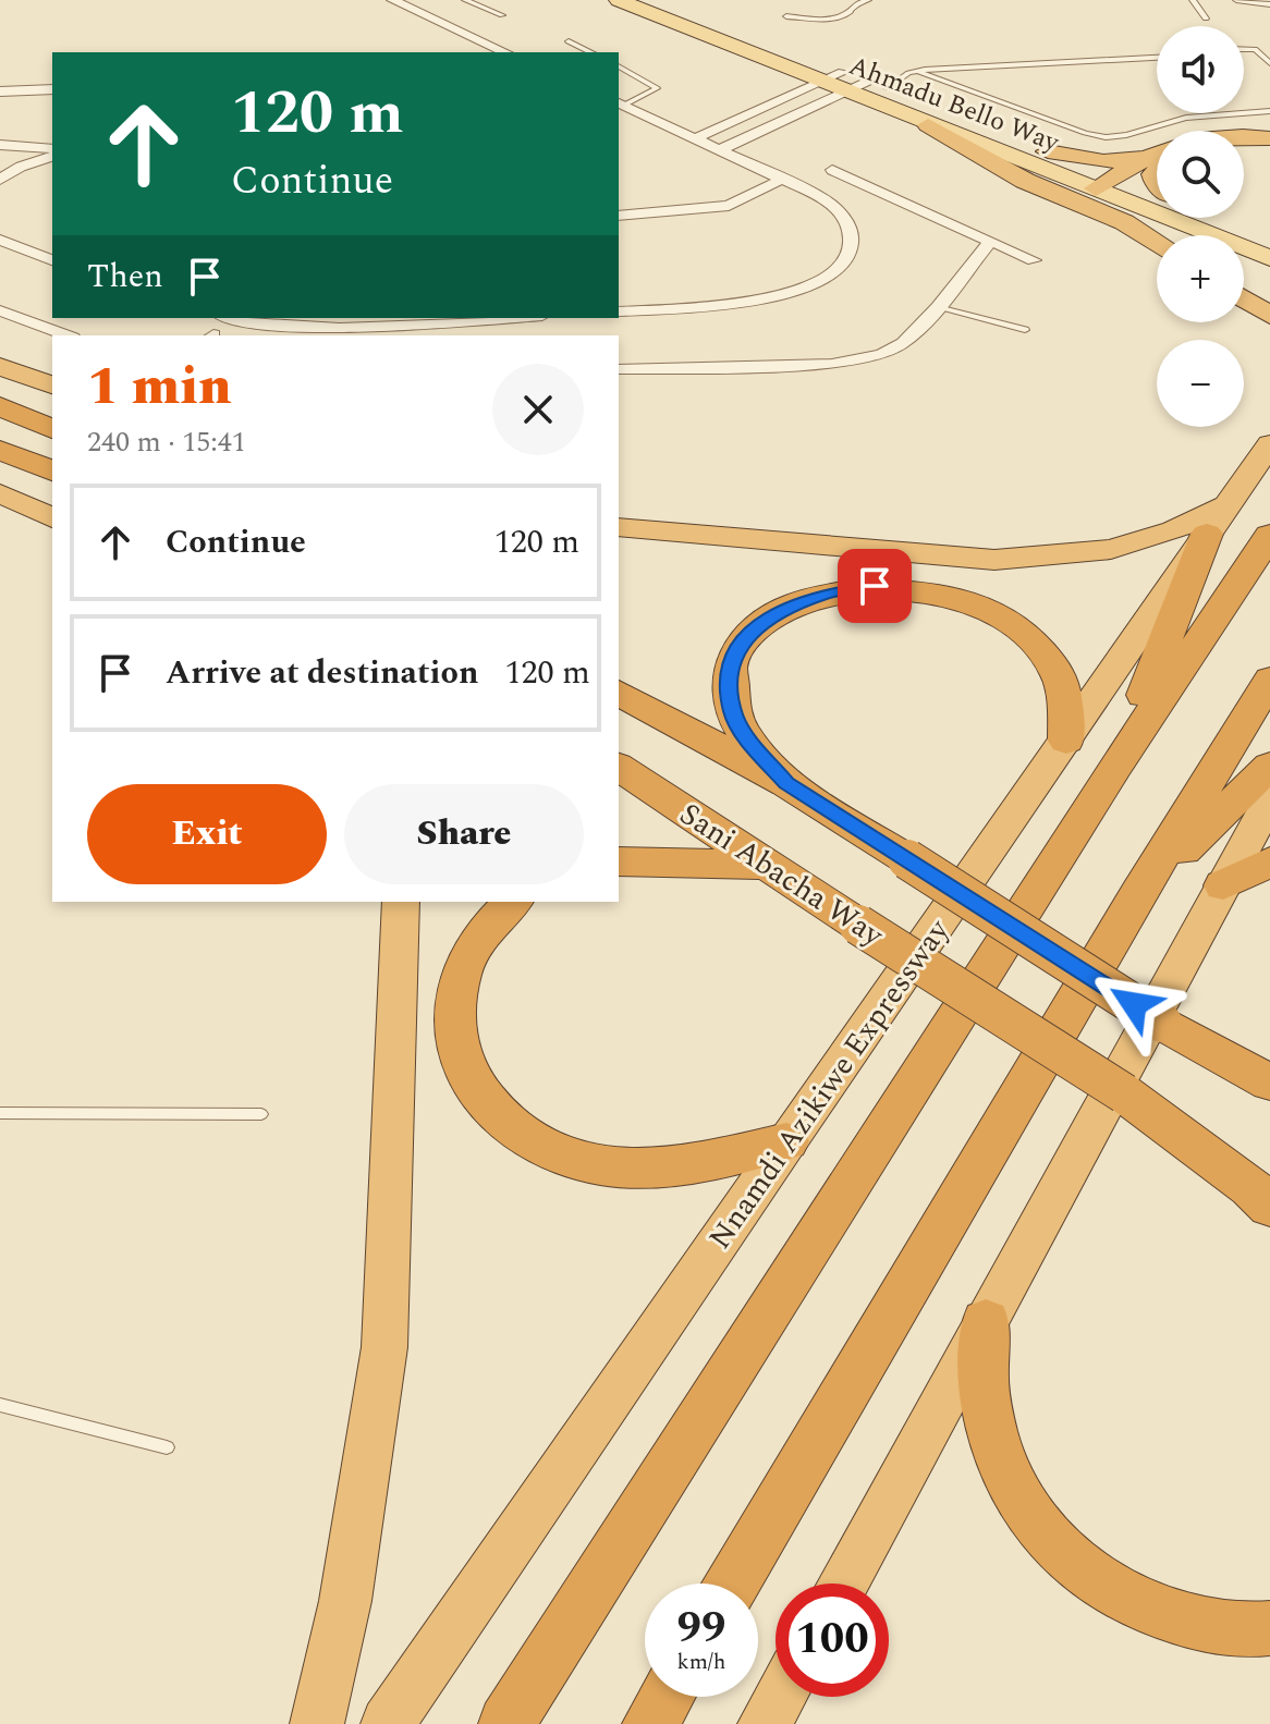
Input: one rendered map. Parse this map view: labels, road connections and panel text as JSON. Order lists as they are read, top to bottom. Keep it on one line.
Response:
{"streets":{"highway":["Sani Abacha Way","Nnamdi Azikiwe Expressway"],"main road":["Ahmadu Bello Way"]},"page":{"map_buttons":["+","−"],"turn":["120 m","Continue"],"then":"Then","heading":["1 min","240 m · 15:41"],"list":[{"name":"Continue","value":"120 m"},{"name":"Arrive at destination","value":"120 m"}],"buttons":["Exit","Share"],"speed":"99 km/h","limit":"100"}}
